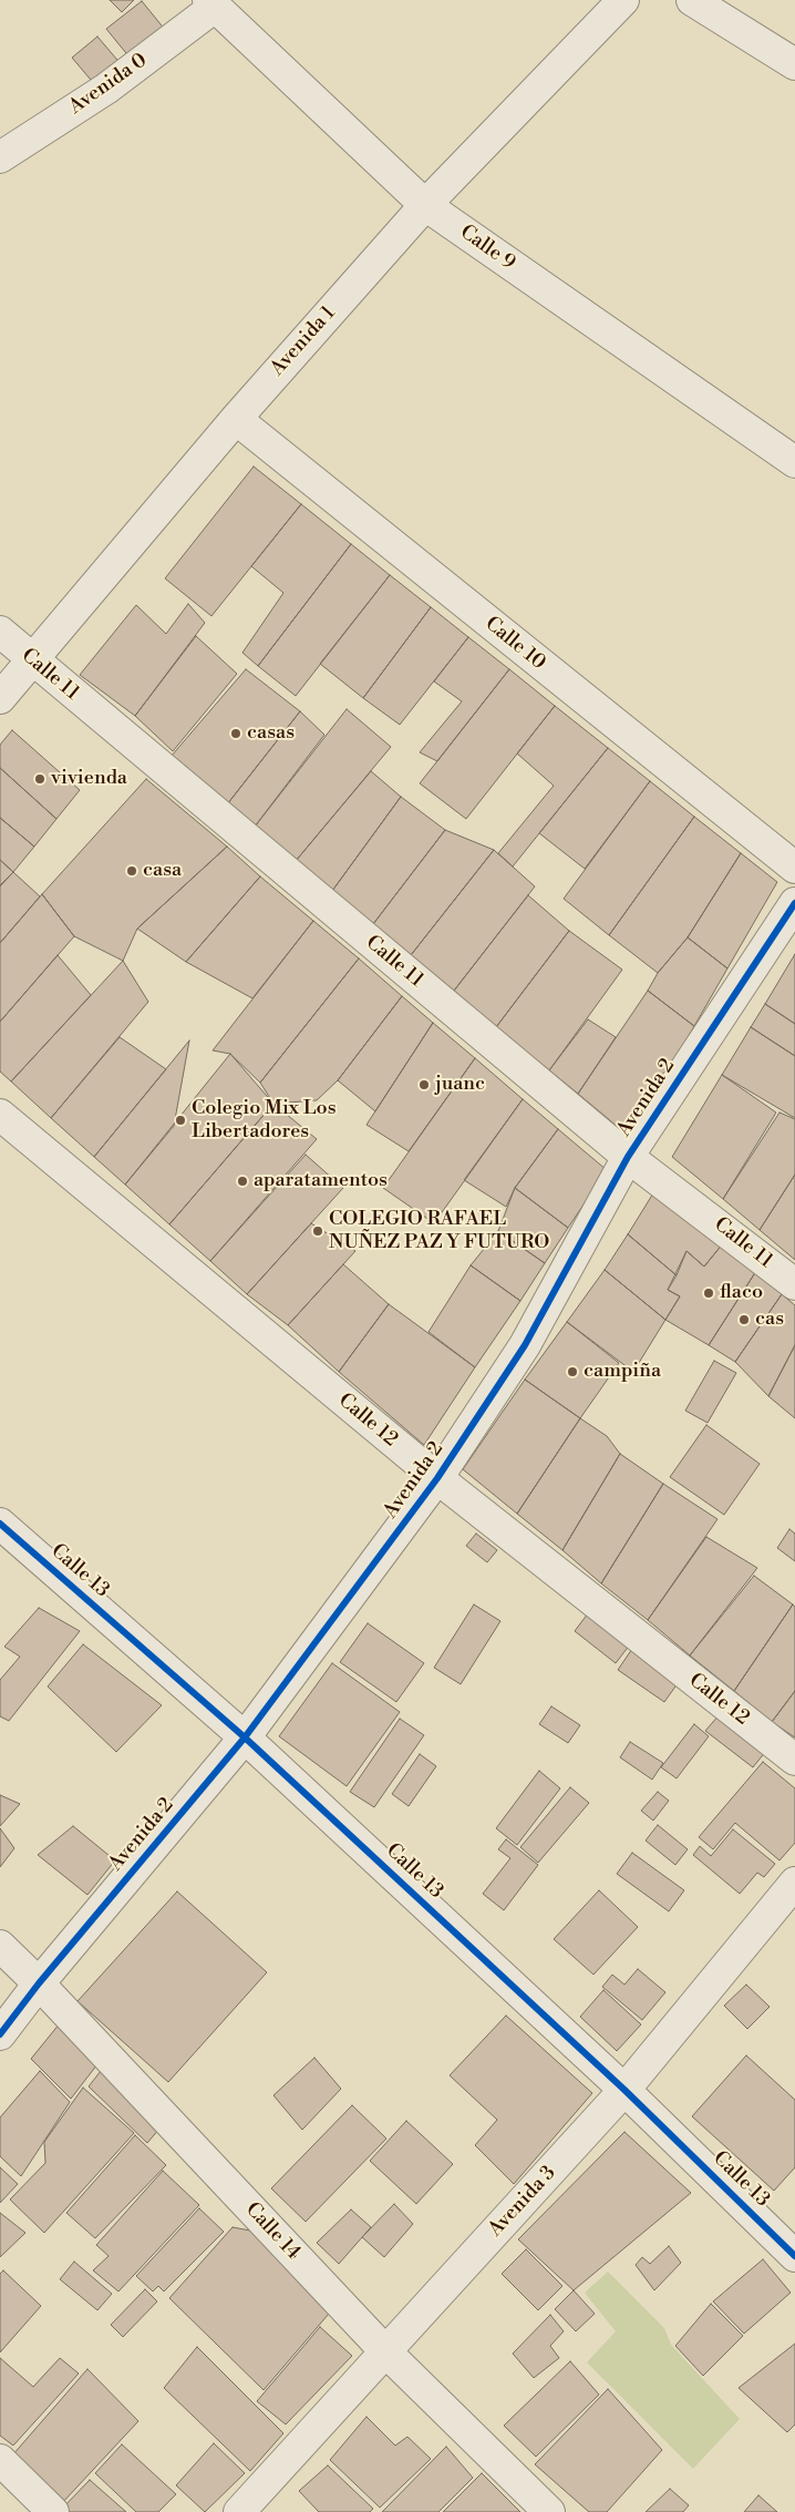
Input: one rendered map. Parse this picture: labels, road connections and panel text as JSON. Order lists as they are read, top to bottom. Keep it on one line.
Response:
{"streets":{"street":["Avenida 0","Calle 9","Avenida 1","Calle 10","Calle 11","Avenida 2","Calle 12","Calle 13","Avenida 3","Calle 14"]},"crossings":[["Avenida 0","Calle 9"],["Calle 9","Avenida 1"],["Avenida 1","Calle 10"],["Avenida 1","Calle 11"],["Calle 11","Avenida 2"],["Avenida 2","Calle 12"],["Avenida 2","Calle 13"],["Avenida 2","Calle 14"],["Calle 13","Avenida 3"],["Avenida 3","Calle 14"]],"places":["casas","vivienda","casa","juanc","Colegio Mix Los Libertadores","aparatamentos","COLEGIO RAFAEL NUÑEZ PAZ Y FUTURO","flaco","cas","campiña"]}
